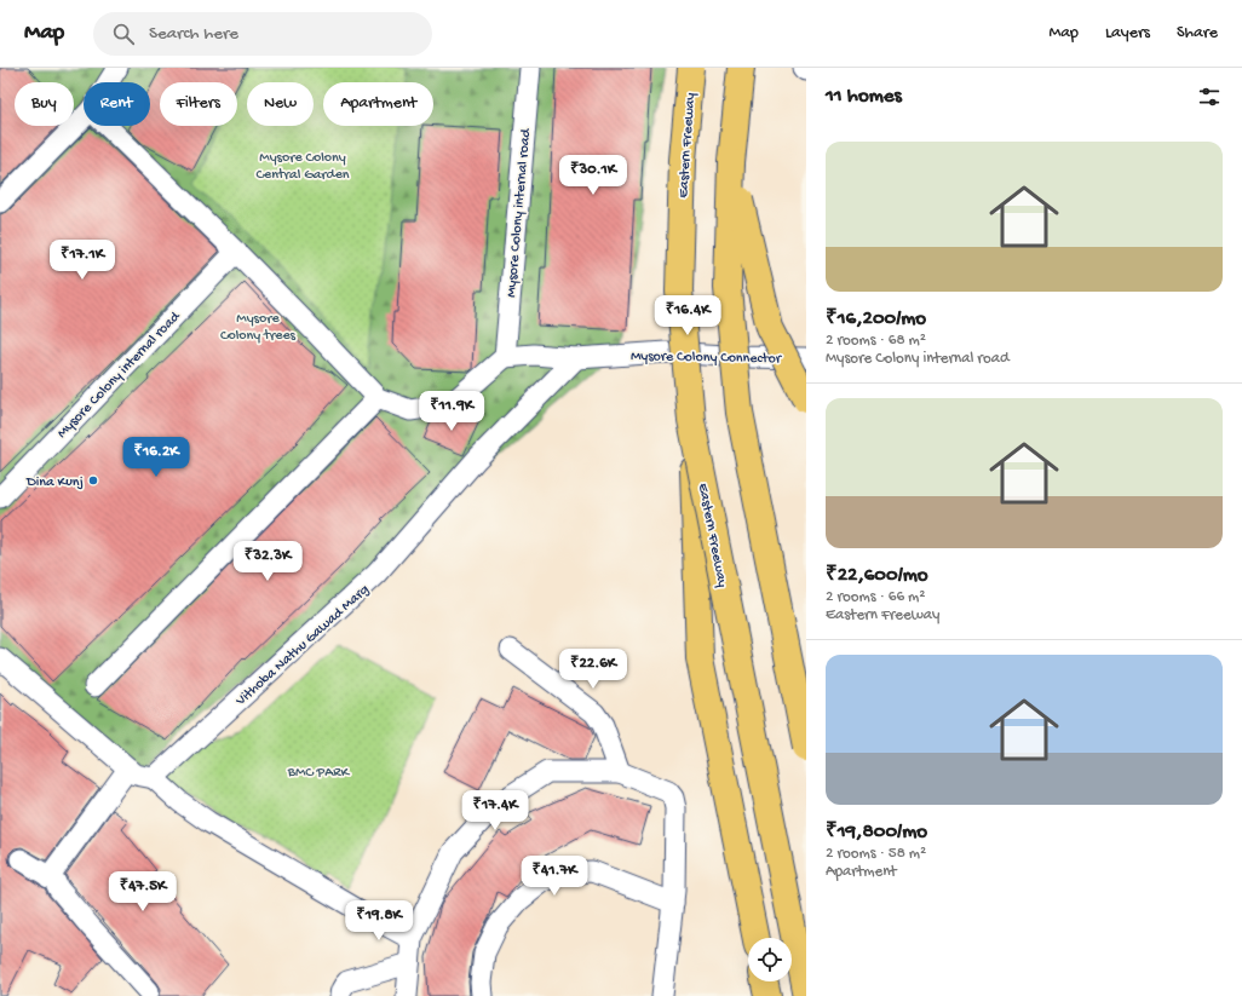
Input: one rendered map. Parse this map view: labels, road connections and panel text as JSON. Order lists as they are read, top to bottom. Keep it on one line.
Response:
{"streets":{"highway":["Eastern Freeway"],"street":["Mysore Colony internal road","Mysore Colony Connector","Vithoba Nathu Gawad Marg"]},"crossings":[["Mysore Colony Connector","Vithoba Nathu Gawad Marg"]],"parks":["Mysore Colony Central Garden","Mysore Colony trees","BMC PARK"],"places":["Dina Kunj"],"page":{"header":"Map","search":"Search here","nav":["Map","Layers","Share"],"heading":"11 homes","chip":["Buy","Rent","Filters","New","Apartment"],"list":[{"name":"₹16,200/mo","note":"2 rooms · 68 m² · Mysore Colony internal road"},{"name":"₹22,600/mo","note":"2 rooms · 66 m² · Eastern Freeway"},{"name":"₹19,800/mo","note":"2 rooms · 58 m² · Apartment"}],"price":["₹30.1K","₹17.1K","₹16.4K","₹11.9K","₹16.2K","₹32.3K","₹22.6K","₹17.4K","₹41.7K","₹47.5K","₹19.8K"]}}
